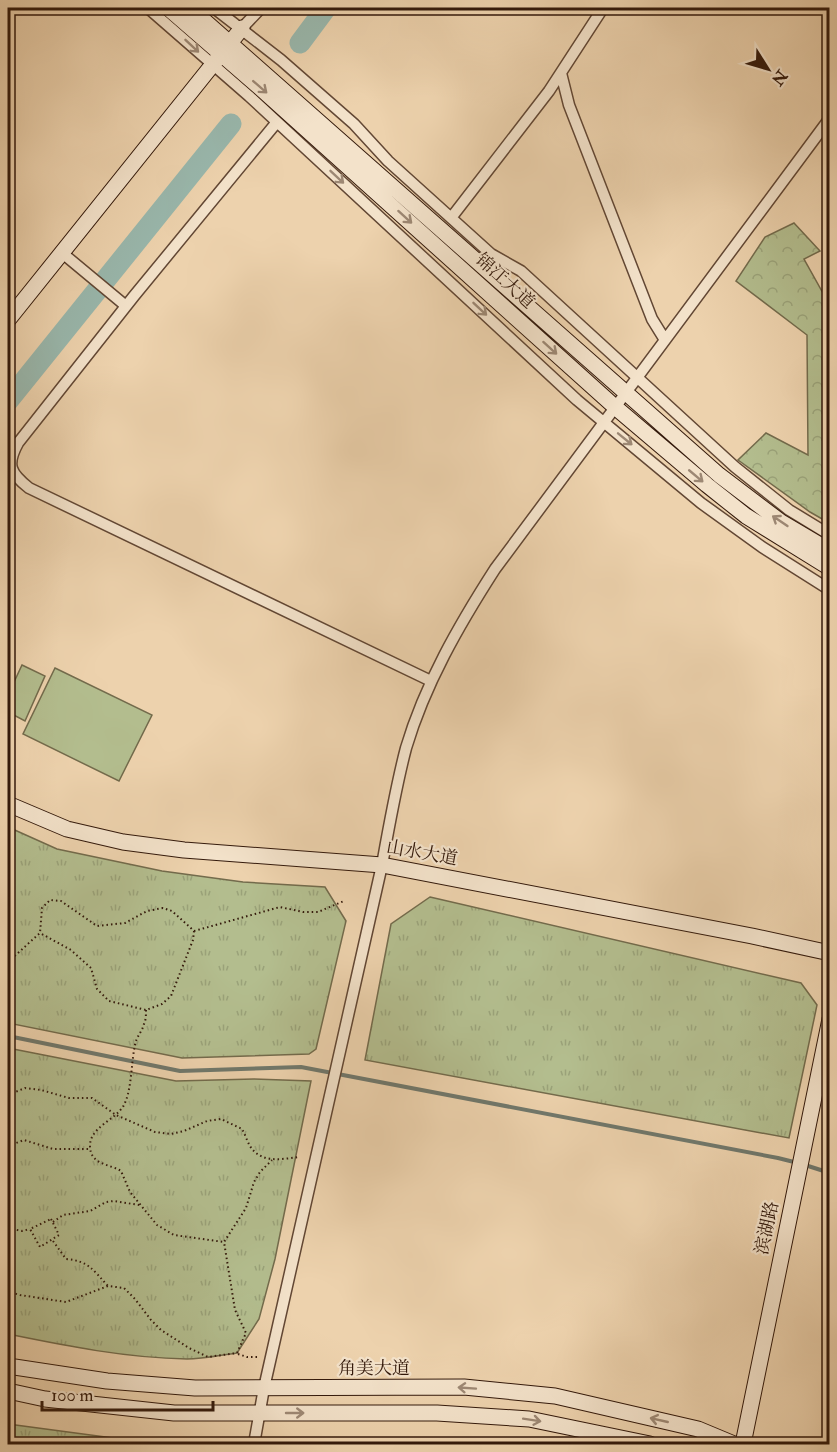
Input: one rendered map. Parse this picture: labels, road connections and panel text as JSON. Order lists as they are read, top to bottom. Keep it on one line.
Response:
{"streets":{"street":["锦江大道","山水大道","滨湖路","角美大道"]},"scale_bar":"100 m","north":"bottom right"}
